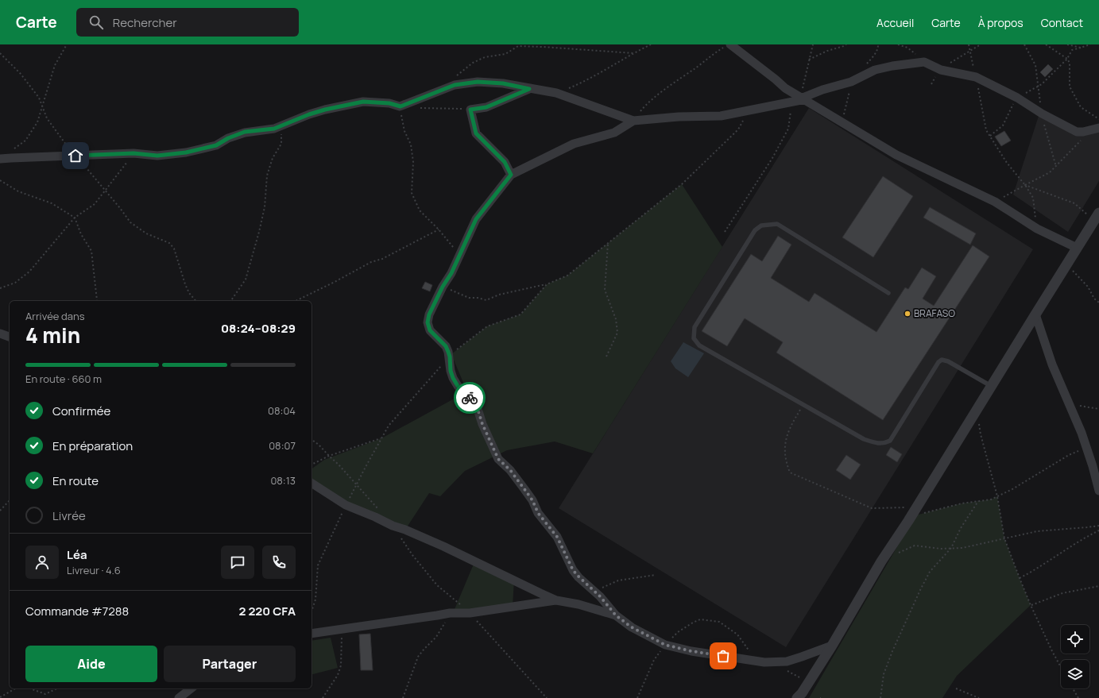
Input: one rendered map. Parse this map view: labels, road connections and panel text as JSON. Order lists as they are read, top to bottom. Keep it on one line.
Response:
{"places":["BRAFASO"],"page":{"header":"Carte","search":"Rechercher","nav":["Accueil","Carte","À propos","Contact"],"heading":["4 min","Arrivée dans","08:24–08:29"],"panel":["Léa","Livreur · 4.6","Commande #7288","2 220 CFA"],"bar":"En route · 660 m","list":[["Confirmée","08:04"],["En préparation","08:07"],["En route","08:13"],"Livrée"],"buttons":["Aide","Partager"]}}
